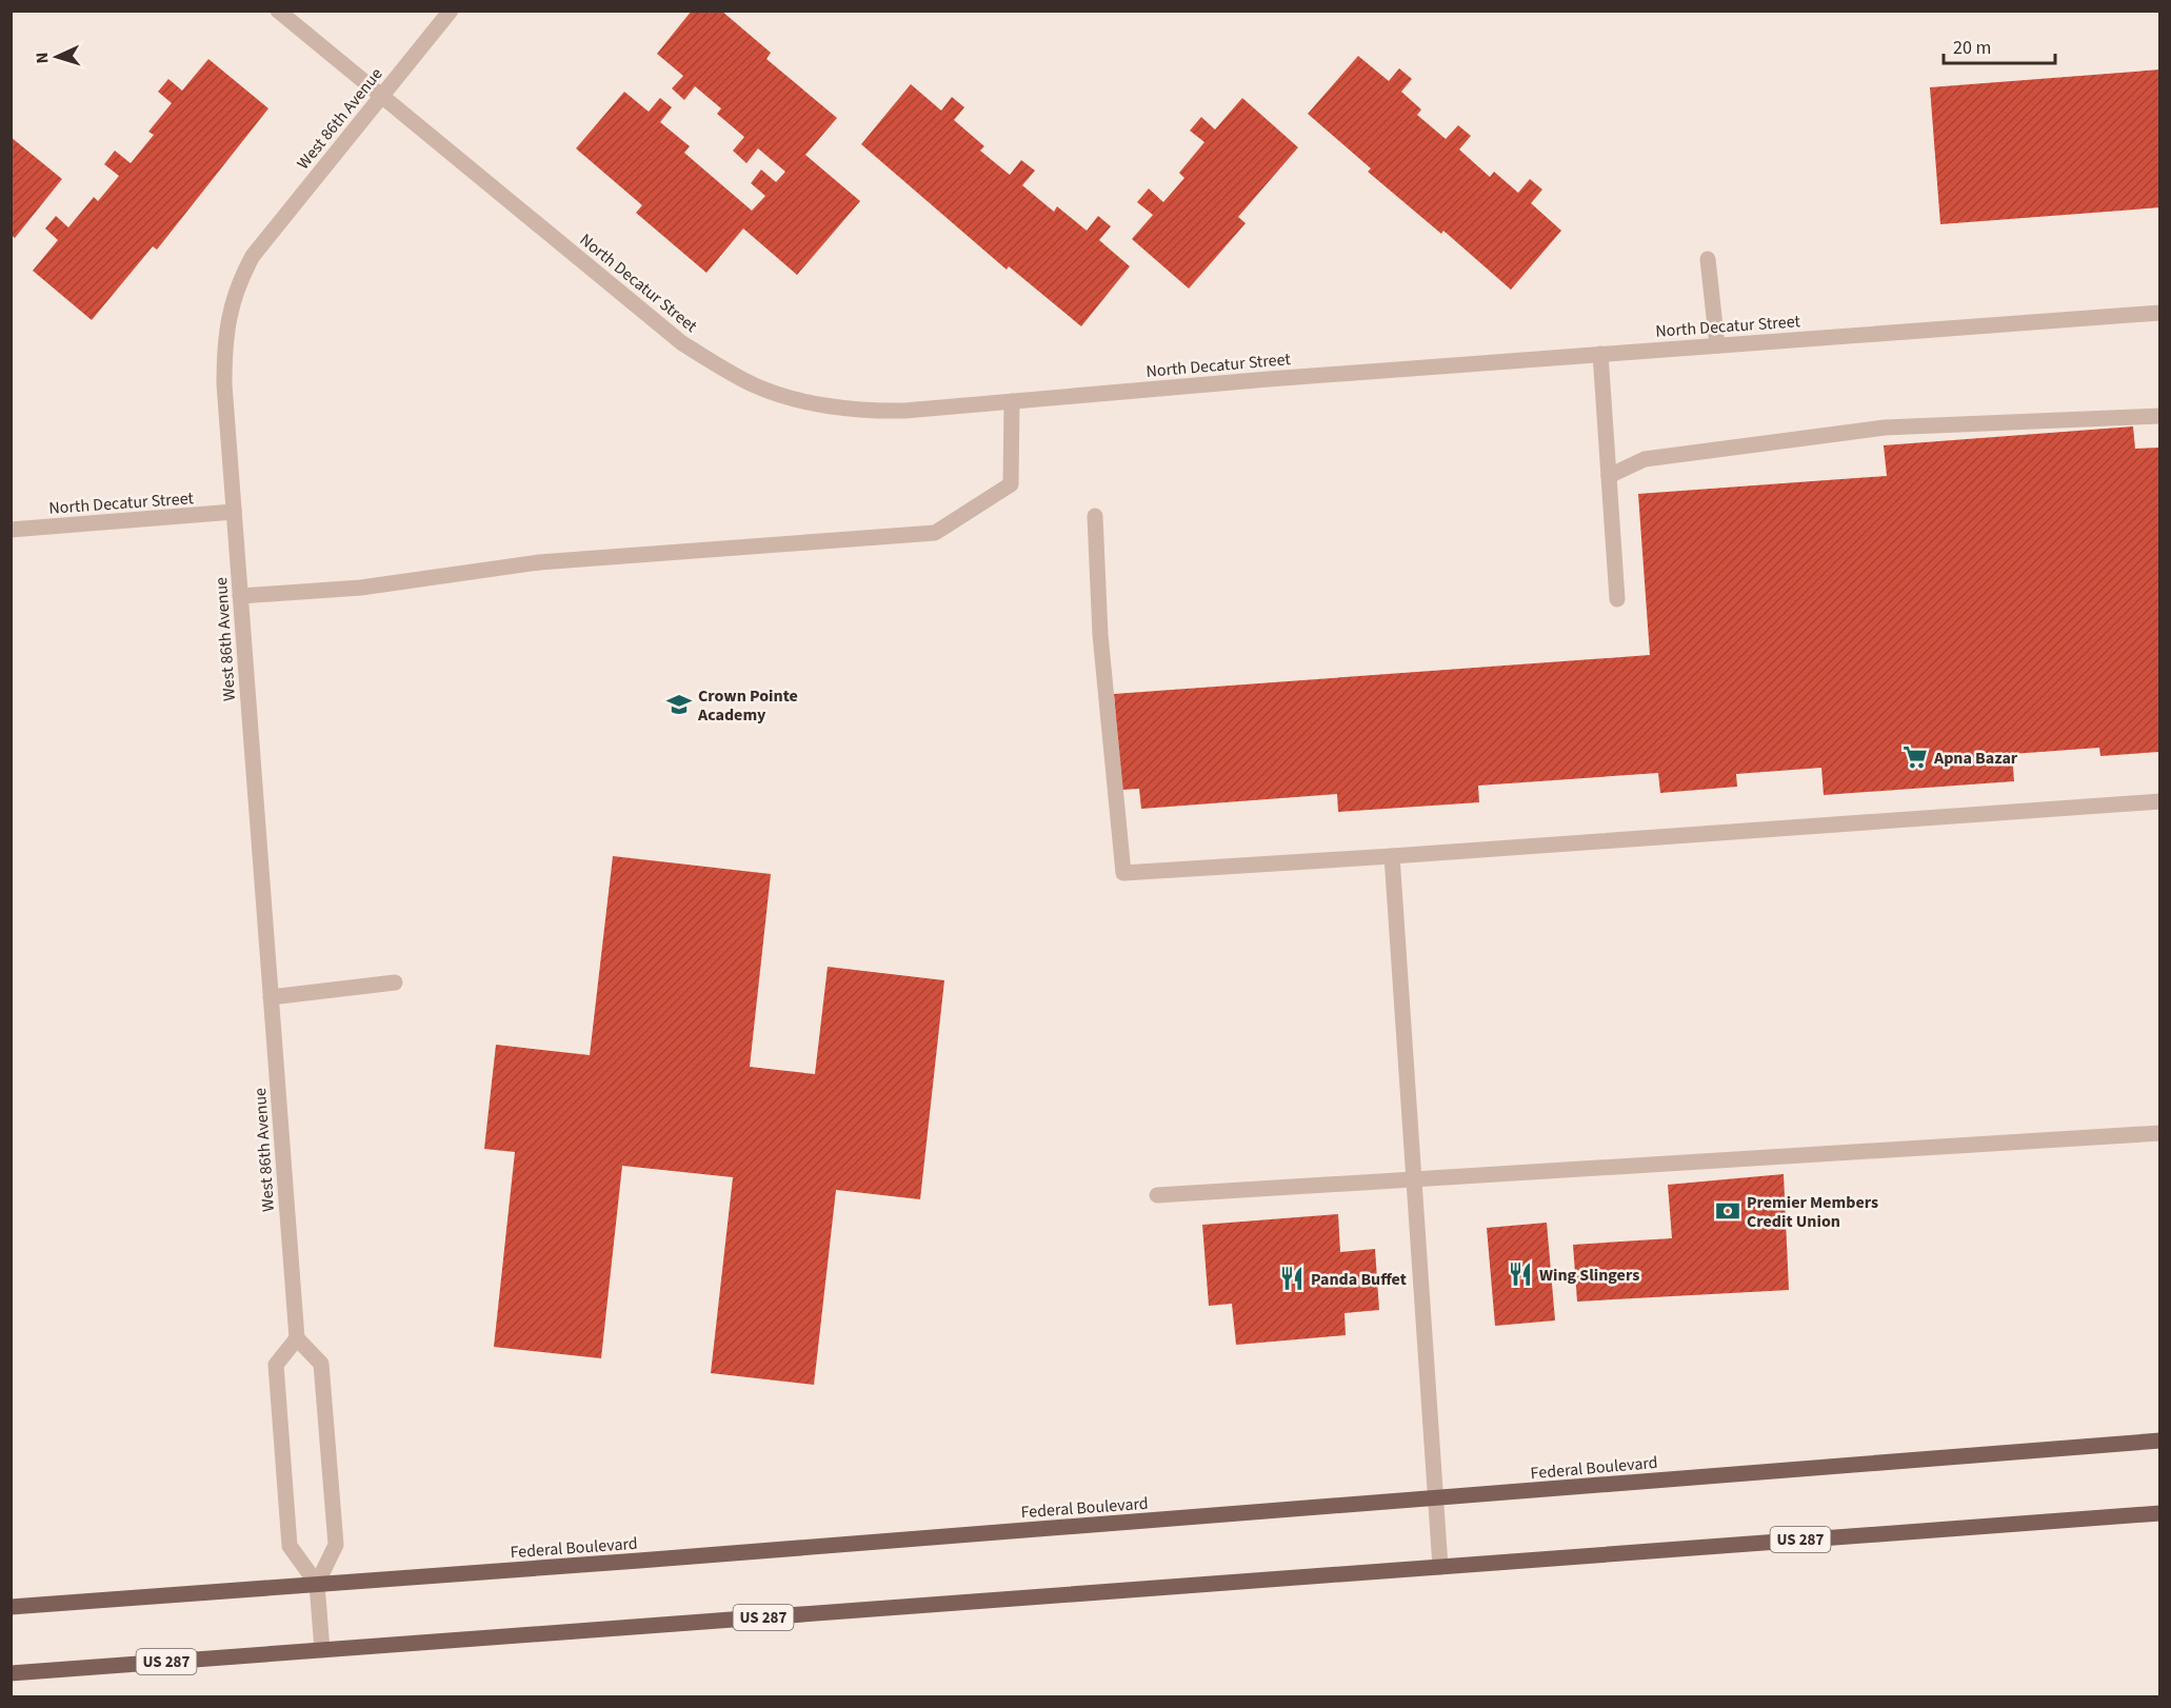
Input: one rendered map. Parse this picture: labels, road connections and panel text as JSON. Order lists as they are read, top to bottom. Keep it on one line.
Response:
{"streets":{"main road":["Federal Boulevard","US 287"],"street":["West 86th Avenue","North Decatur Street"]},"crossings":[["West 86th Avenue","North Decatur Street"]],"places":{"school or university":["Crown Pointe Academy"],"supermarket":["Apna Bazar"],"bank":["Premier Members Credit Union"],"restaurant":["Wing Slingers","Panda Buffet"]},"scale_bar":"20 m","north":"left"}
